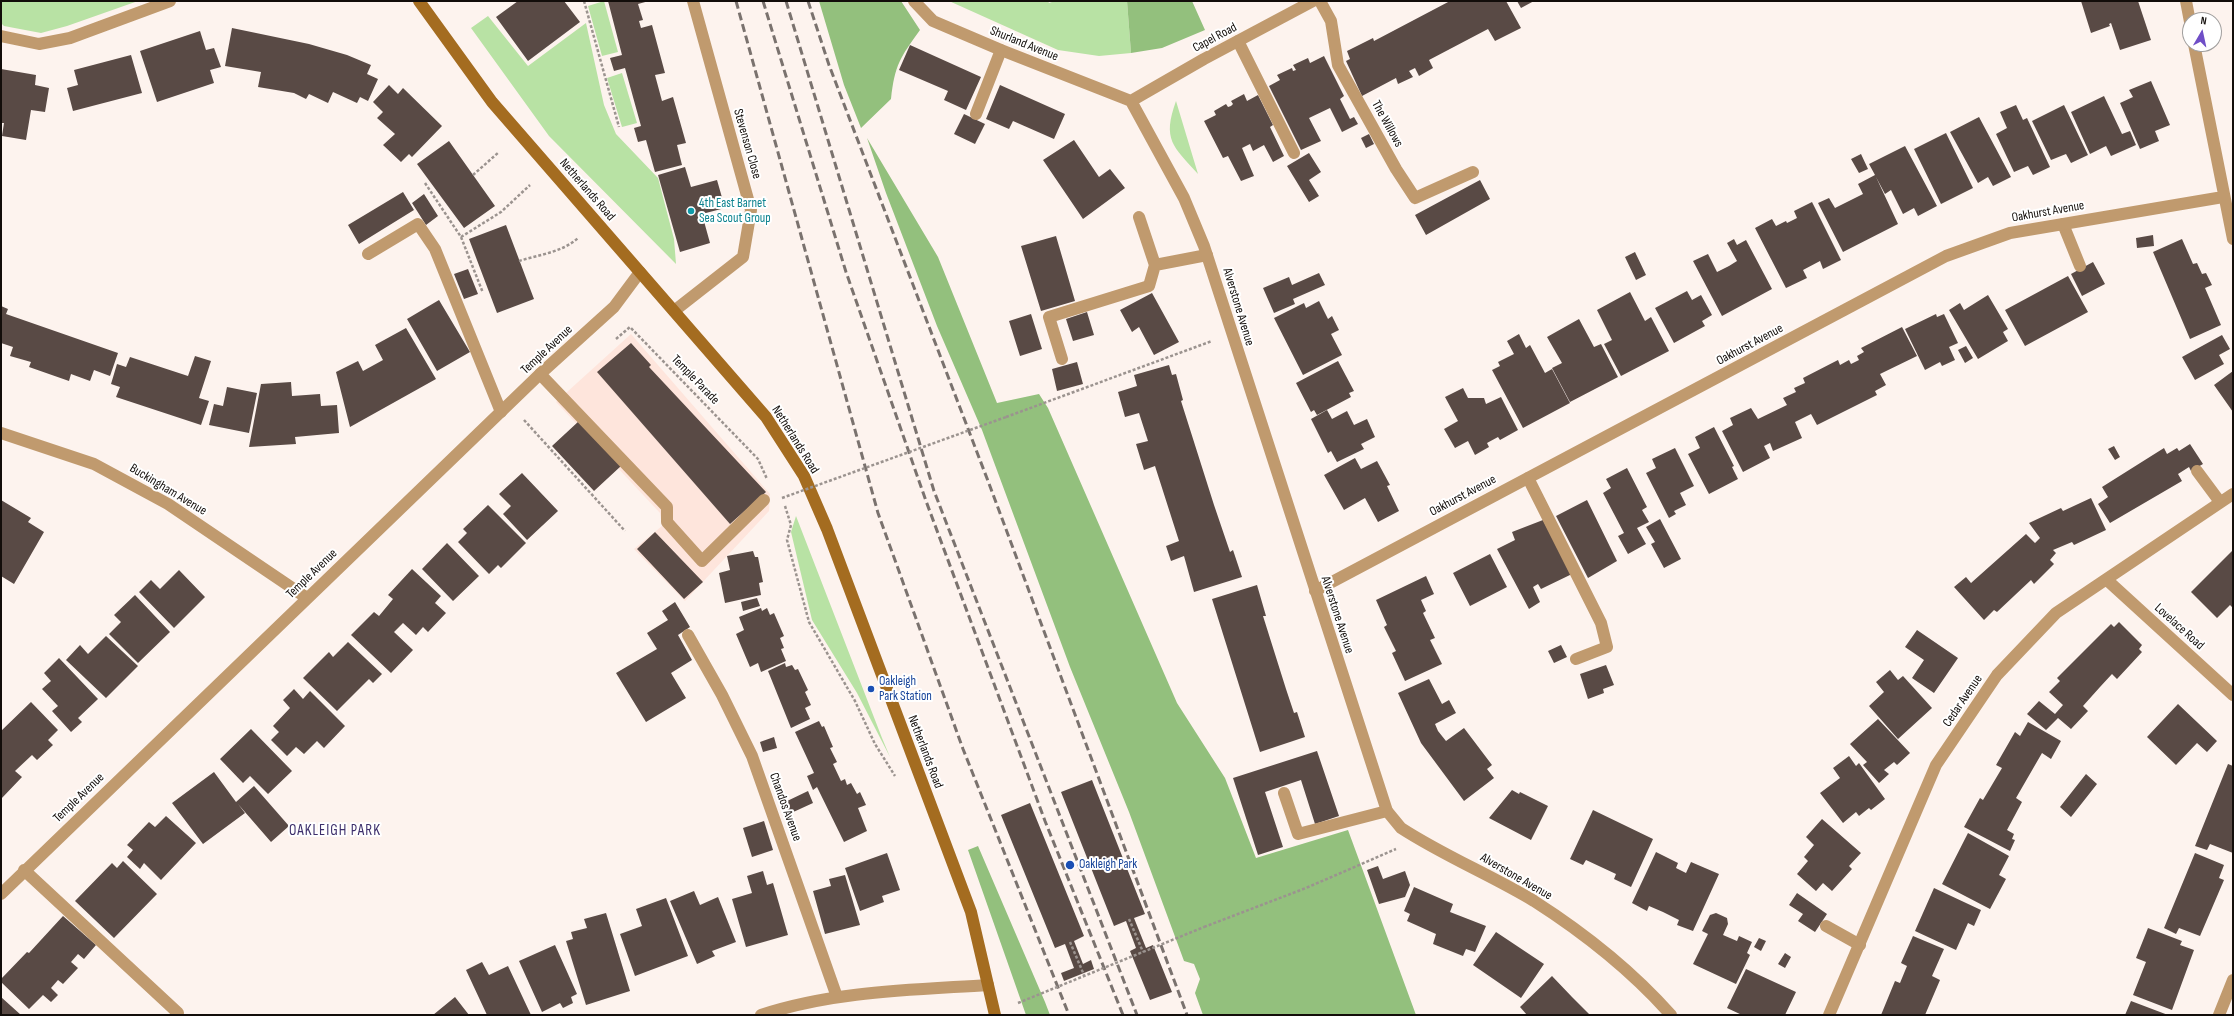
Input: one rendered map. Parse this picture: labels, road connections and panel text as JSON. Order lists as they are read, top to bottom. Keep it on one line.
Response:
{"streets":{"street":["Capel Road","Shurland Avenue","The Willows","Stevenson Close","Netherlands Road","Oakhurst Avenue","Alverstone Avenue","Temple Avenue","Buckingham Avenue","Lovelace Road","Cedar Avenue","Chandos Avenue"],"path":["Temple Parade"]},"crossings":[["Capel Road","Shurland Avenue"],["Capel Road","Alverstone Avenue"],["Shurland Avenue","Alverstone Avenue"],["Stevenson Close","Netherlands Road"],["Netherlands Road","Temple Avenue"],["Oakhurst Avenue","Alverstone Avenue"],["Temple Avenue","Buckingham Avenue"],["Lovelace Road","Cedar Avenue"]],"districts":["OAKLEIGH PARK"],"places":["4th East Barnet Sea Scout Group","Oakleigh Park Station","Oakleigh Park"],"north":"top"}
